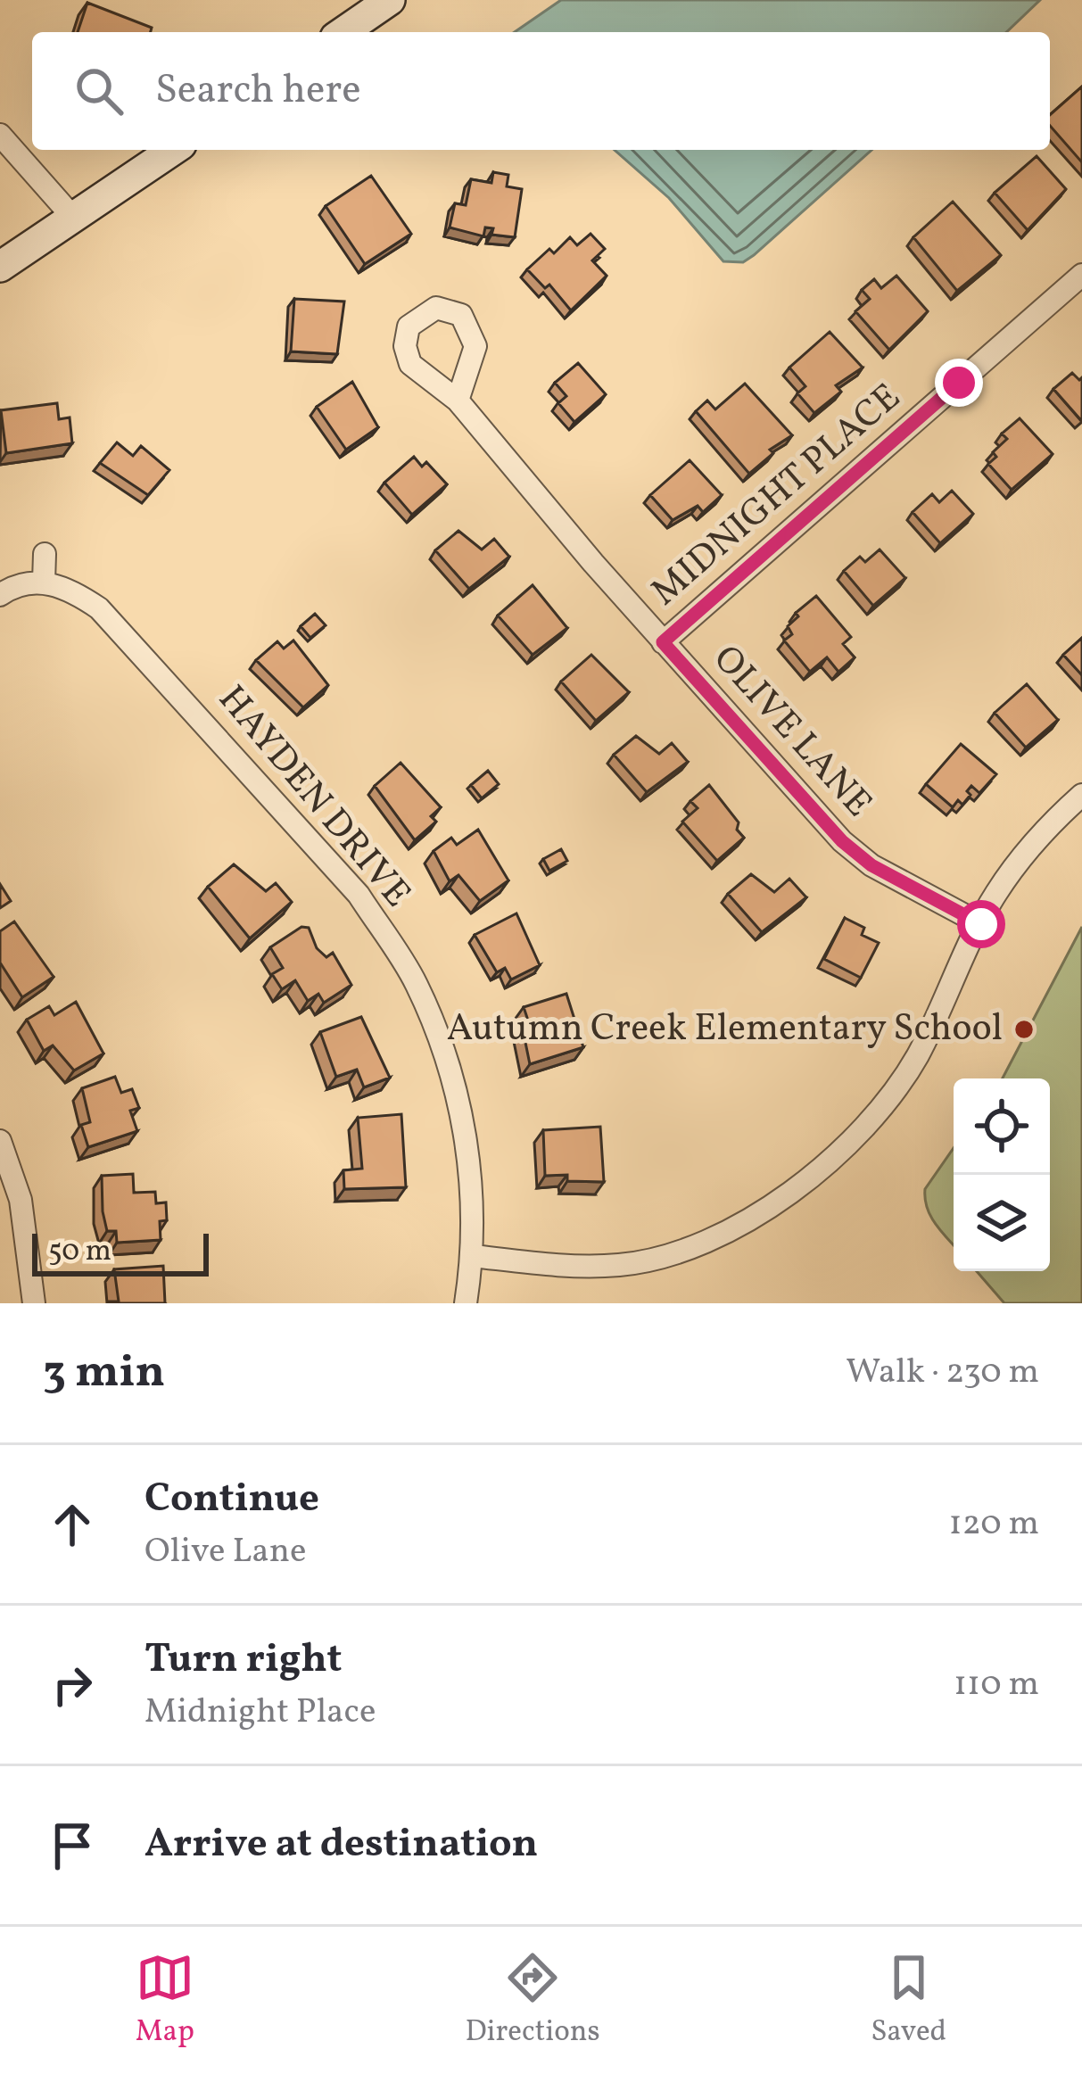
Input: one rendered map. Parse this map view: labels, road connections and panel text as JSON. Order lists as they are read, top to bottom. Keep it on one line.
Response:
{"streets":{"street":["MIDNIGHT PLACE","OLIVE LANE","HAYDEN DRIVE"]},"crossings":[["MIDNIGHT PLACE","OLIVE LANE"]],"places":["Autumn Creek Elementary School"],"scale_bar":"50 m","page":{"search":"Search here","scale":"50 m","heading":["3 min","Walk · 230 m"],"list":[["Continue","Olive Lane","120 m"],["Turn right","Midnight Place","110 m"],"Arrive at destination"],"nav":["Map","Directions","Saved"]}}
